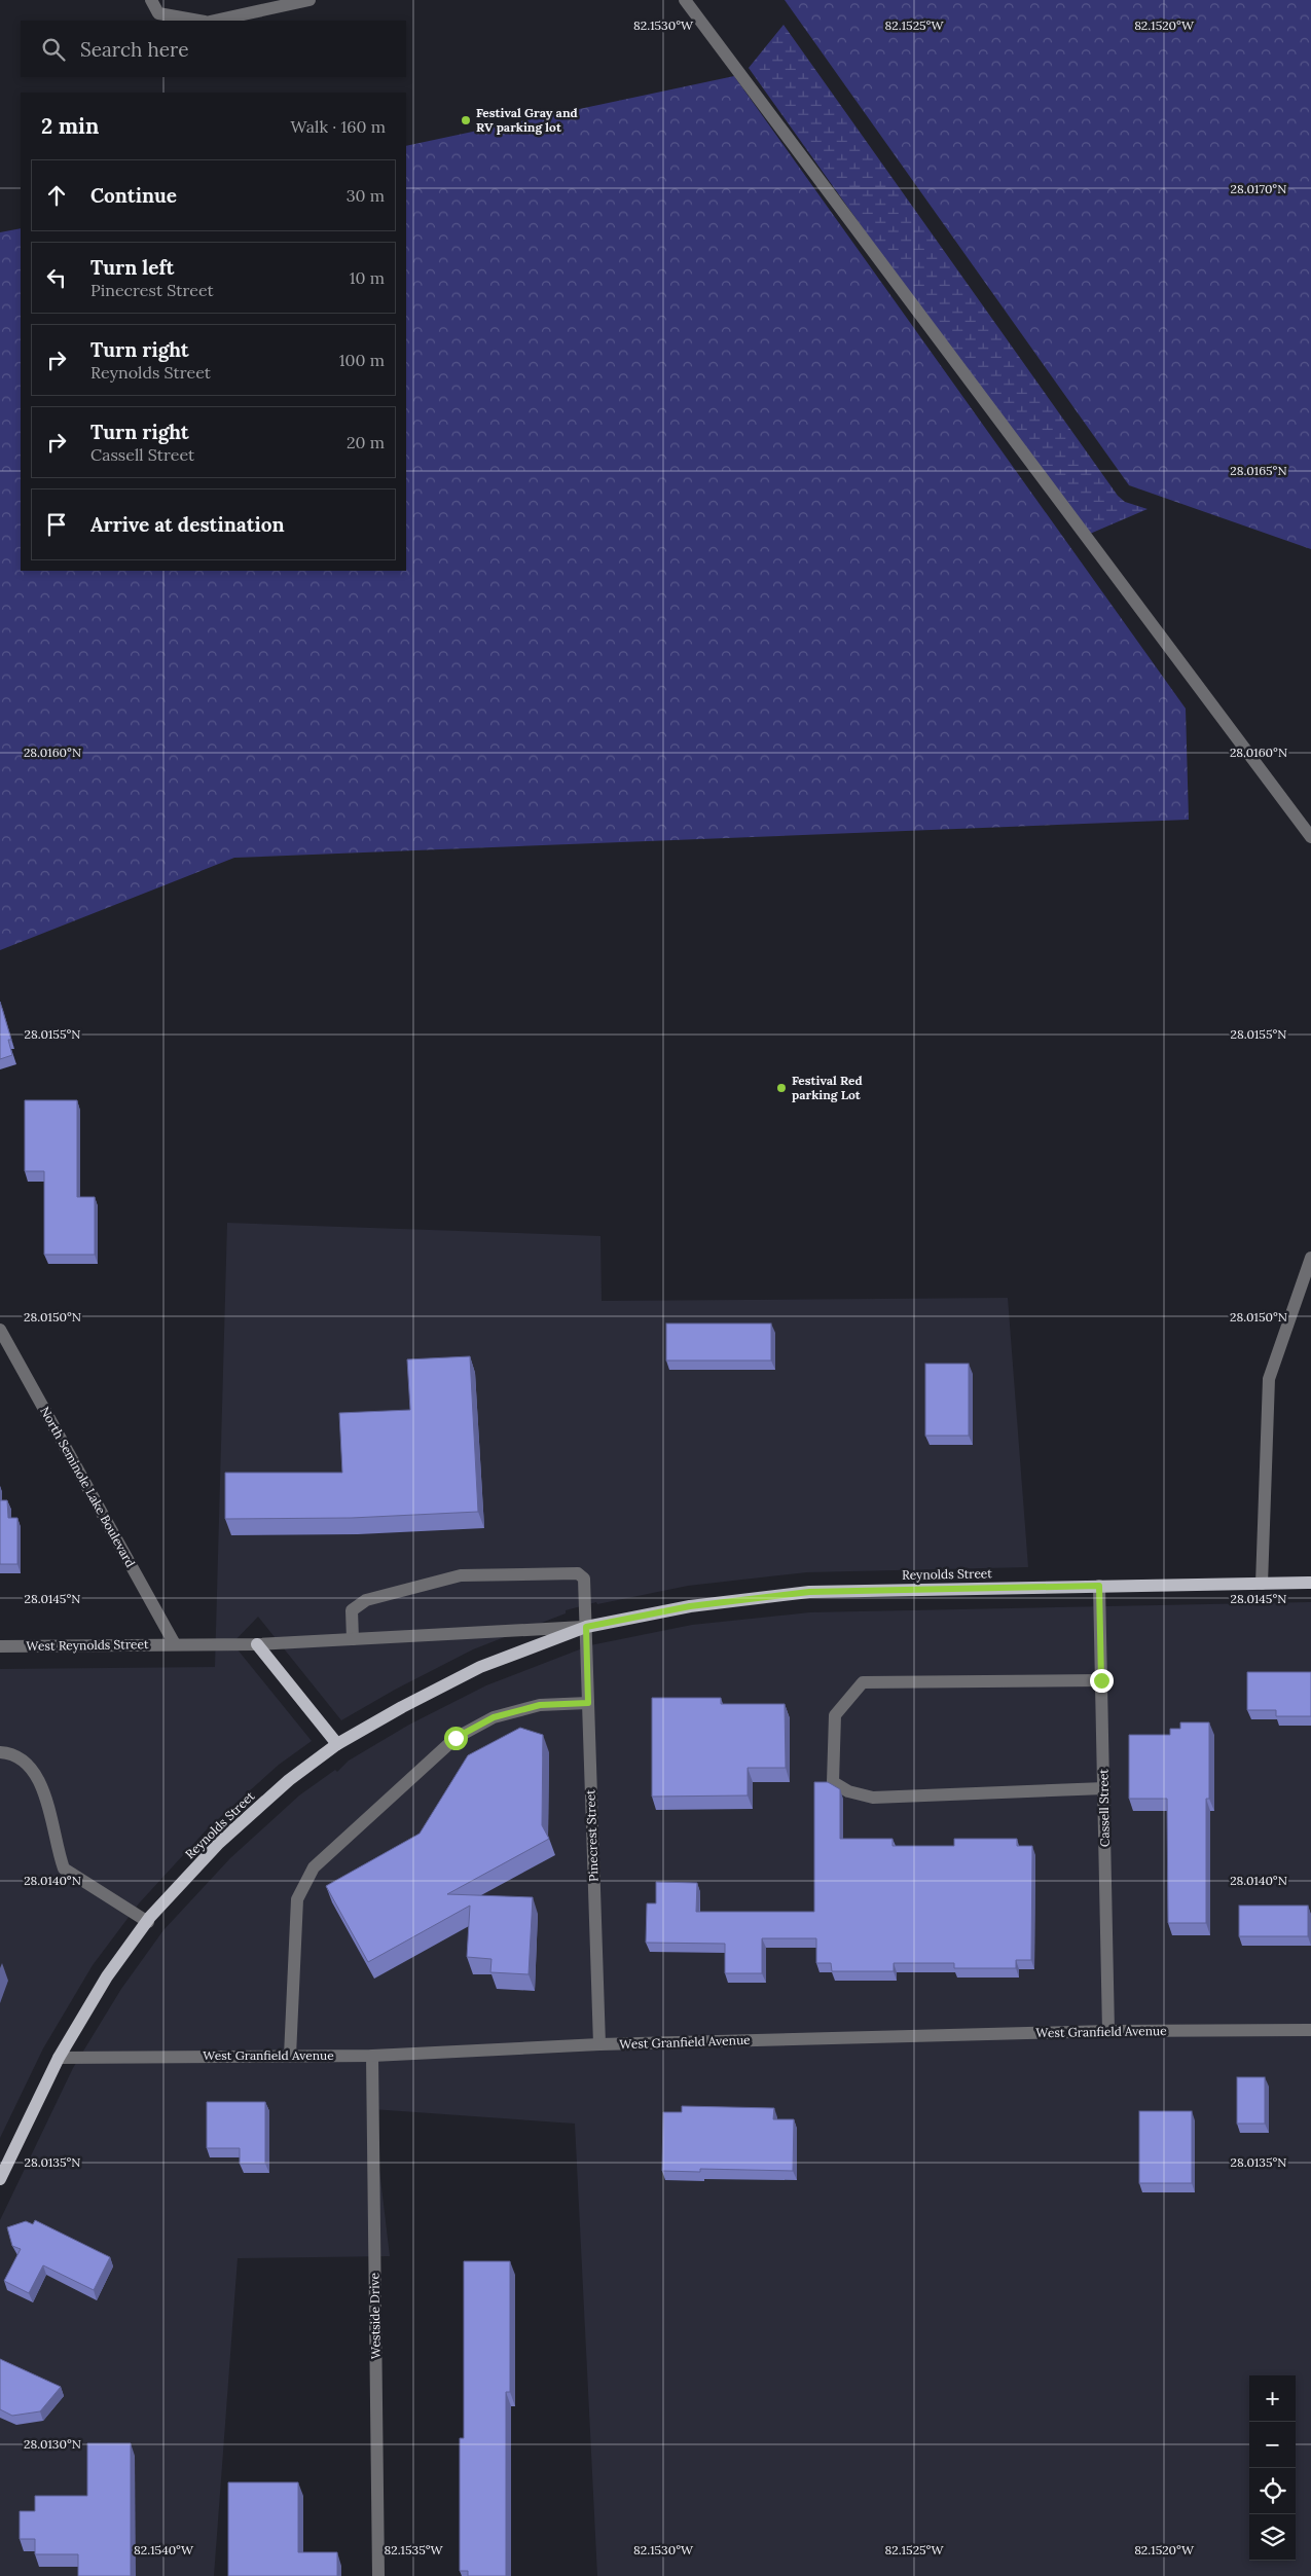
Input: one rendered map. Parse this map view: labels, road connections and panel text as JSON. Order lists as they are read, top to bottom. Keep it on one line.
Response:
{"streets":{"main road":["Reynolds Street"],"street":["North Seminole Lake Boulevard","West Reynolds Street","Cassell Street","Pinecrest Street","West Granfield Avenue","Westside Drive"]},"crossings":[["North Seminole Lake Boulevard","Reynolds Street"],["North Seminole Lake Boulevard","West Reynolds Street"],["Reynolds Street","West Reynolds Street"],["Reynolds Street","Cassell Street"],["Reynolds Street","Pinecrest Street"],["Reynolds Street","West Granfield Avenue"],["Cassell Street","West Granfield Avenue"],["Pinecrest Street","West Granfield Avenue"],["West Granfield Avenue","Westside Drive"]],"places":["Festival Gray and RV parking lot","Festival Red parking Lot"],"page":{"search":"Search here","heading":["2 min","Walk · 160 m"],"list":[["Continue","30 m"],["Turn left","Pinecrest Street","10 m"],["Turn right","Reynolds Street","100 m"],["Turn right","Cassell Street","20 m"],"Arrive at destination"],"map_buttons":["+","−"]},"coordinates":["82.1530°W","82.1525°W","82.1520°W","28.0170°N","28.0165°N","28.0160°N","28.0155°N","28.0150°N","28.0145°N","28.0140°N","28.0135°N","28.0130°N","82.1540°W","82.1535°W"]}
